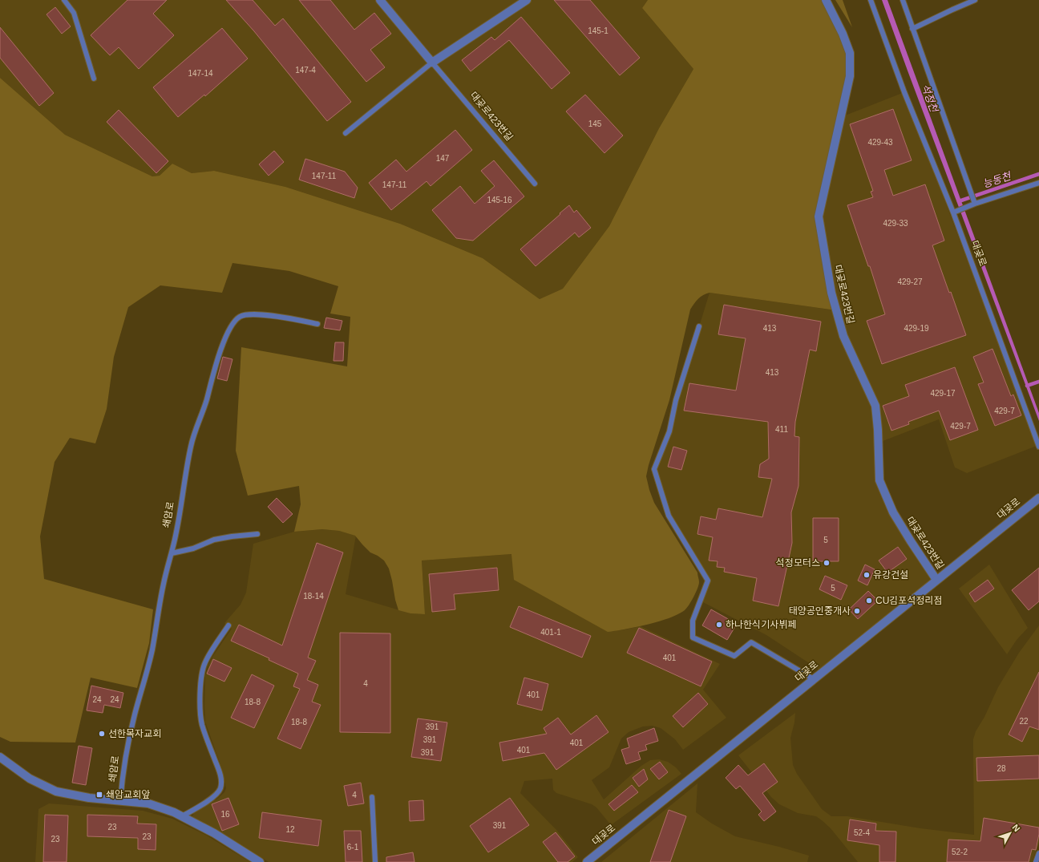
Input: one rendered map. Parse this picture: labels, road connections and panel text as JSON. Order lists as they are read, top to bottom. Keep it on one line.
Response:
{"streets":{"street":["대곶로423번길","대곶로"],"lane":["쇄암로"]},"crossings":[["대곶로423번길","대곶로"]],"water":["석정천","능동천"],"places":{"other":["석정모터스","유강건설","CU김포석정리점","태양공인중개사","하나한식기사뷔페","선한목자교회"],"transit":["쇄암교회앞"]},"house_numbers":["145-1","147-4","147-14","145","429-43","147","147-11","147-11","145-16","429-33","429-27","413","429-19","413","429-17","429-7","429-7","411","5","5","18-14","401-1","401","4","401","24","24","18-8","22","18-8","391","391","401","401","391","28","4","16","391","23","12","52-4","23","23","6-1","52-2"],"north":"top right"}
